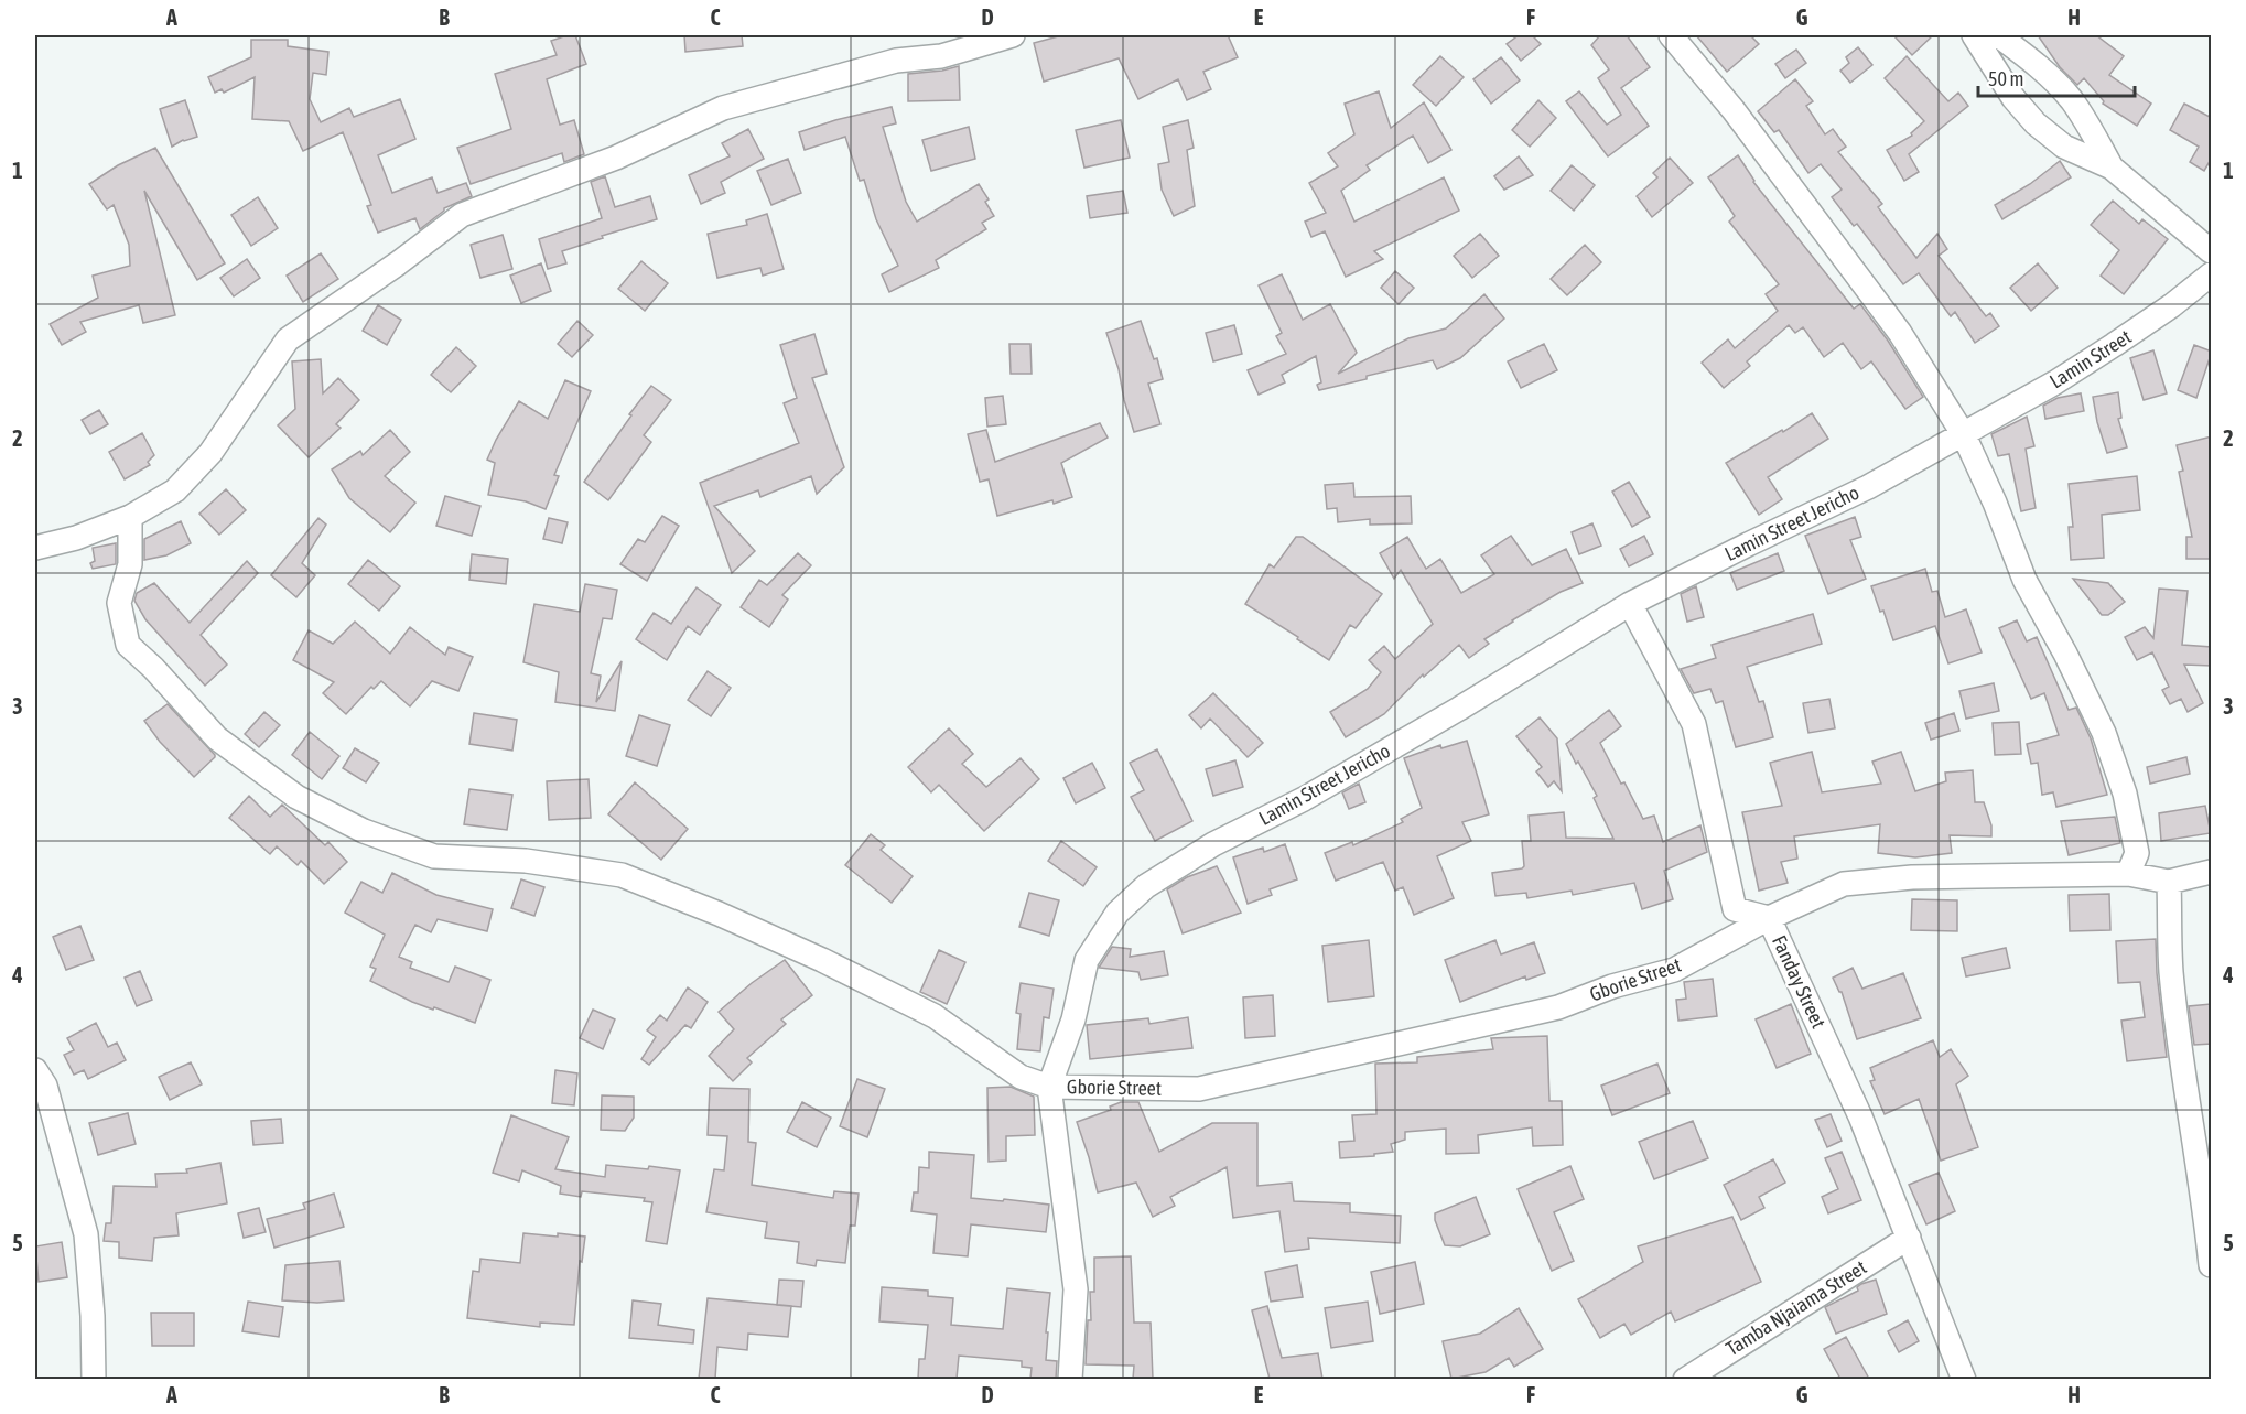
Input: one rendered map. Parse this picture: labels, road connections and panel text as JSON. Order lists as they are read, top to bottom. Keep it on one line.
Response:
{"streets":{"street":["Lamin Street","Lamin Street Jericho","Gborie Street","Fanday Street","Tamba Njaiama Street"]},"crossings":[["Lamin Street","Lamin Street Jericho"],["Lamin Street Jericho","Gborie Street"],["Lamin Street Jericho","Fanday Street"],["Gborie Street","Fanday Street"],["Fanday Street","Tamba Njaiama Street"]],"scale_bar":"50 m","grid":{"columns":["A","B","C","D","E","F","G","H"],"rows":["1","2","3","4","5"]}}
